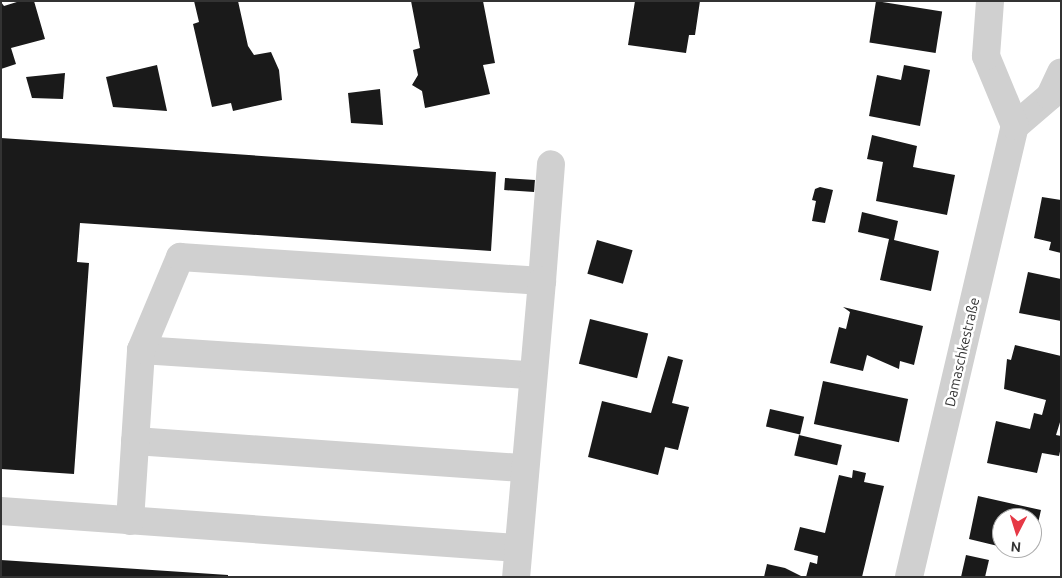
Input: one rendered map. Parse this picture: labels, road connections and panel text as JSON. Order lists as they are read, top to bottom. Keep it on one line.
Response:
{"streets":{"street":["Damaschkestraße"]},"north":"bottom"}
